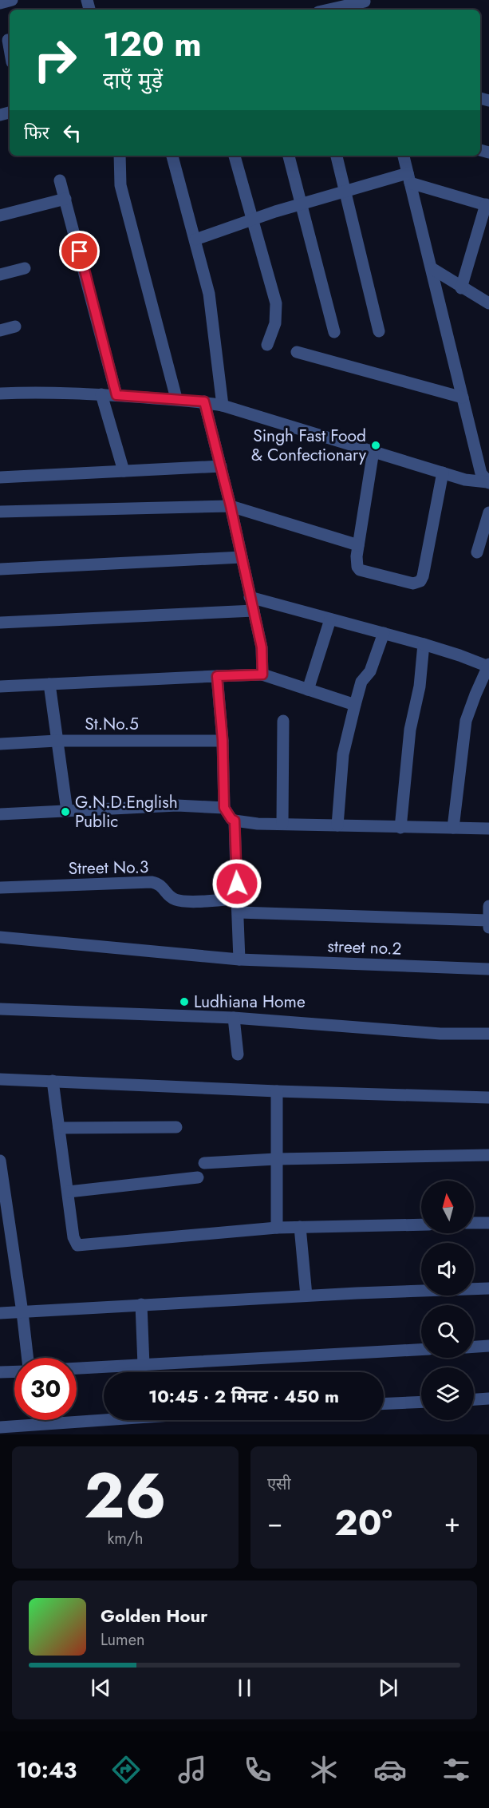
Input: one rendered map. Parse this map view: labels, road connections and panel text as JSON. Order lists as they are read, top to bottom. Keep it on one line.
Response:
{"streets":{"street":["St.No.5","Street No.3","street no.2"]},"places":["Singh Fast Food & Confectionary","G.N.D.English Public","Ludhiana Home"],"north":"top","page":{"turn":["120 m","दाएँ मुड़ें"],"then":"फिर","limit":"30","trip":"10:45 · 2 मिनट · 450 m","tile":[["26","km/h"],"एसी"],"heat":["−","20°","+"],"song":["Golden Hour","Lumen"],"tabs":"10:43"}}
